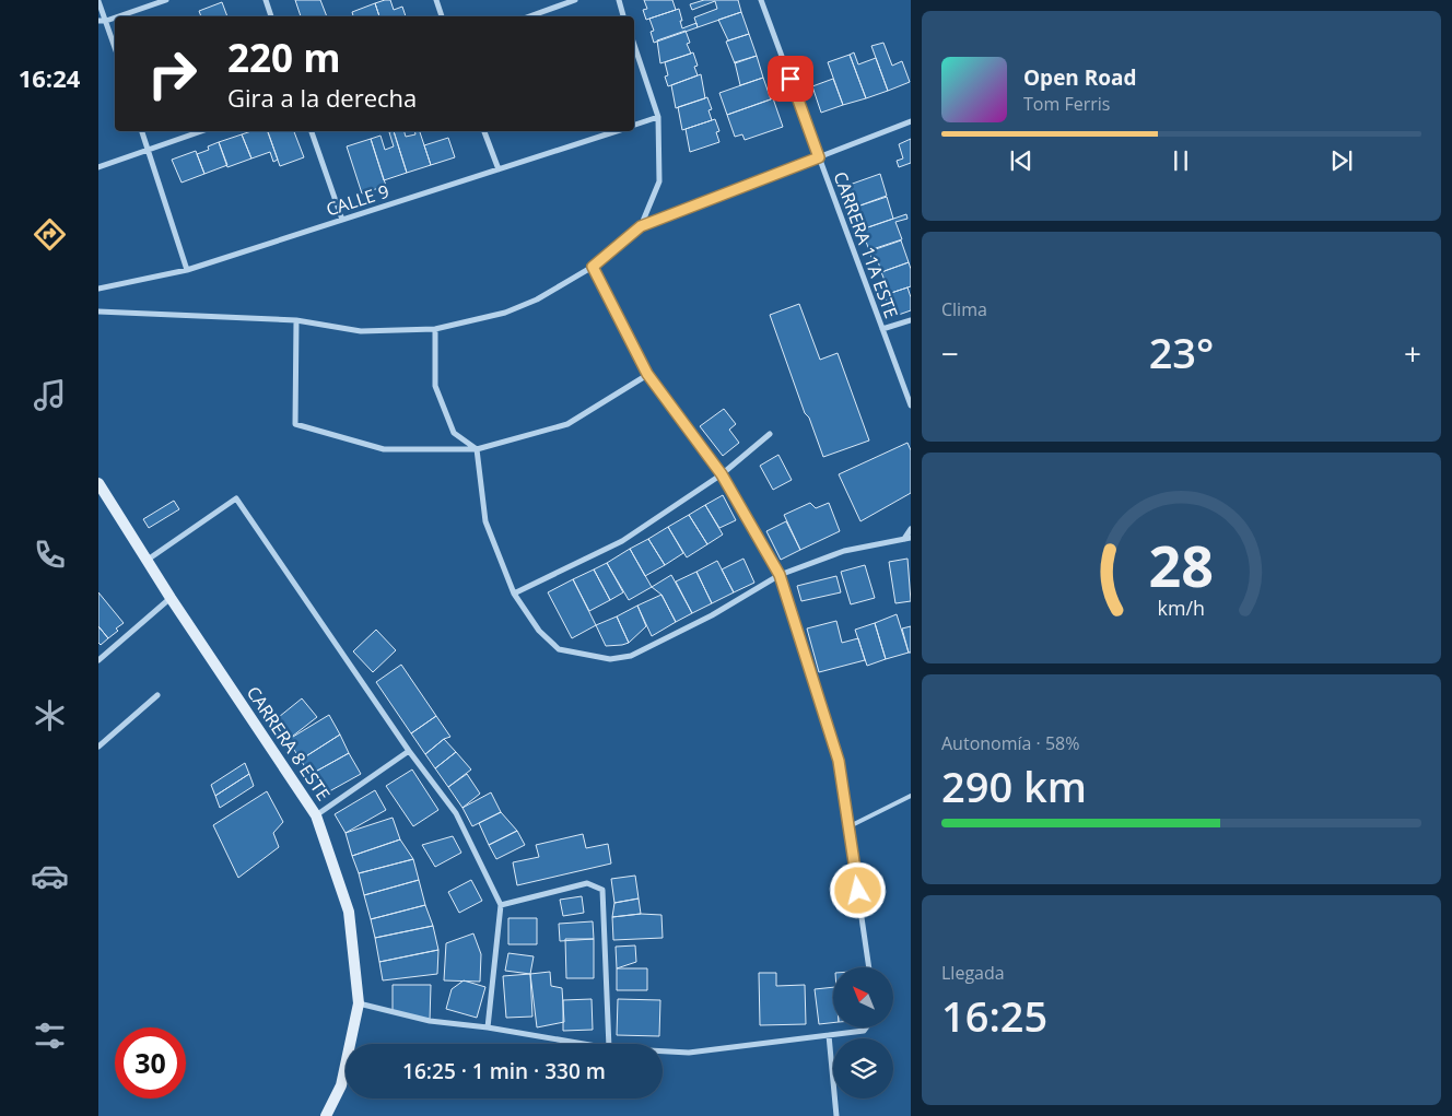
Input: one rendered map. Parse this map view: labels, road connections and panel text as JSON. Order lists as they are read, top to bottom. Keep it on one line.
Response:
{"streets":{"main road":["CARRERA 8 ESTE"],"street":["CALLE 9","CARRERA 11A ESTE"]},"north":"top left","page":{"tabs":"16:24","turn":["220 m","Gira a la derecha"],"song":["Open Road","Tom Ferris"],"tile":["Clima",["Autonomía · 58%","290 km"],["Llegada","16:25"]],"heat":["−","23°","+"],"limit":"30","trip":"16:25 · 1 min · 330 m","gauge":["28","km/h"]}}
